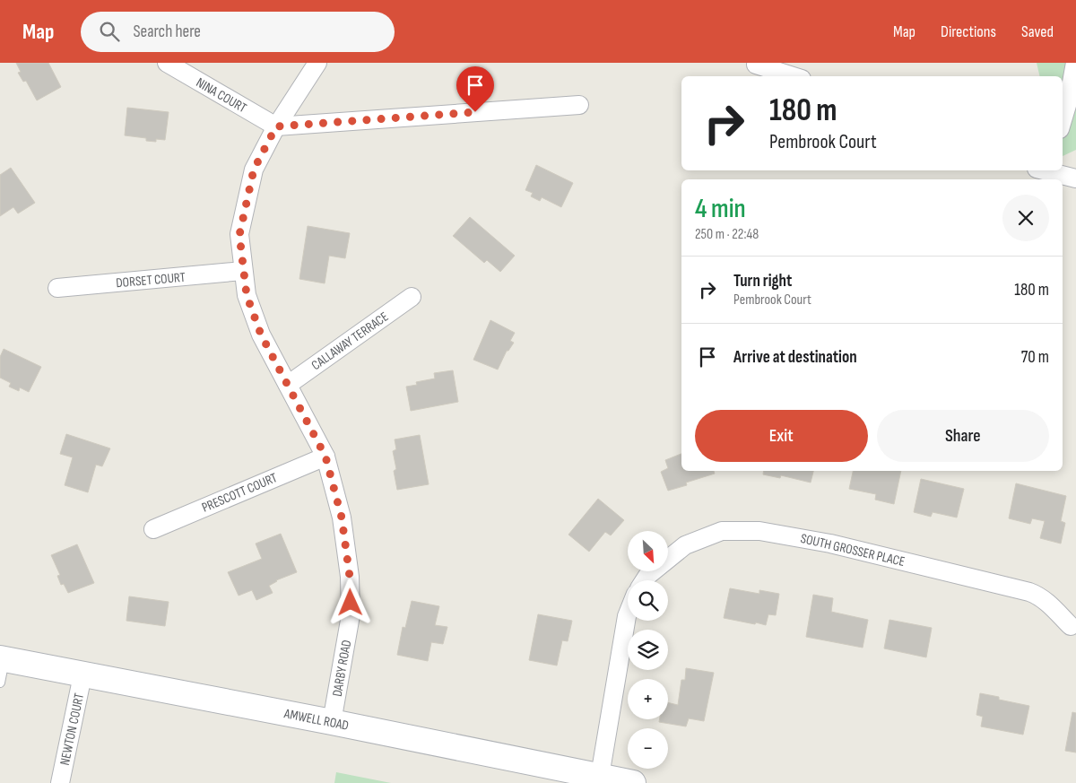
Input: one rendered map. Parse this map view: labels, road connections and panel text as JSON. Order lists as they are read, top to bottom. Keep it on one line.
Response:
{"streets":{"main road":["AMWELL ROAD"],"street":["NINA COURT","DORSET COURT","CALLAWAY TERRACE","PRESCOTT COURT","SOUTH GROSSER PLACE","DARBY ROAD","NEWTON COURT"]},"crossings":[["NINA COURT","DARBY ROAD"],["DORSET COURT","DARBY ROAD"],["CALLAWAY TERRACE","DARBY ROAD"],["PRESCOTT COURT","DARBY ROAD"],["DARBY ROAD","AMWELL ROAD"],["AMWELL ROAD","NEWTON COURT"]],"north":"bottom right","page":{"header":"Map","search":"Search here","nav":["Map","Directions","Saved"],"turn":["180 m","Pembrook Court"],"heading":["4 min","250 m · 22:48"],"list":[{"name":"Turn right","note":"Pembrook Court","value":"180 m"},{"name":"Arrive at destination","value":"70 m"}],"buttons":["Exit","Share"],"map_buttons":["+","−"]}}
